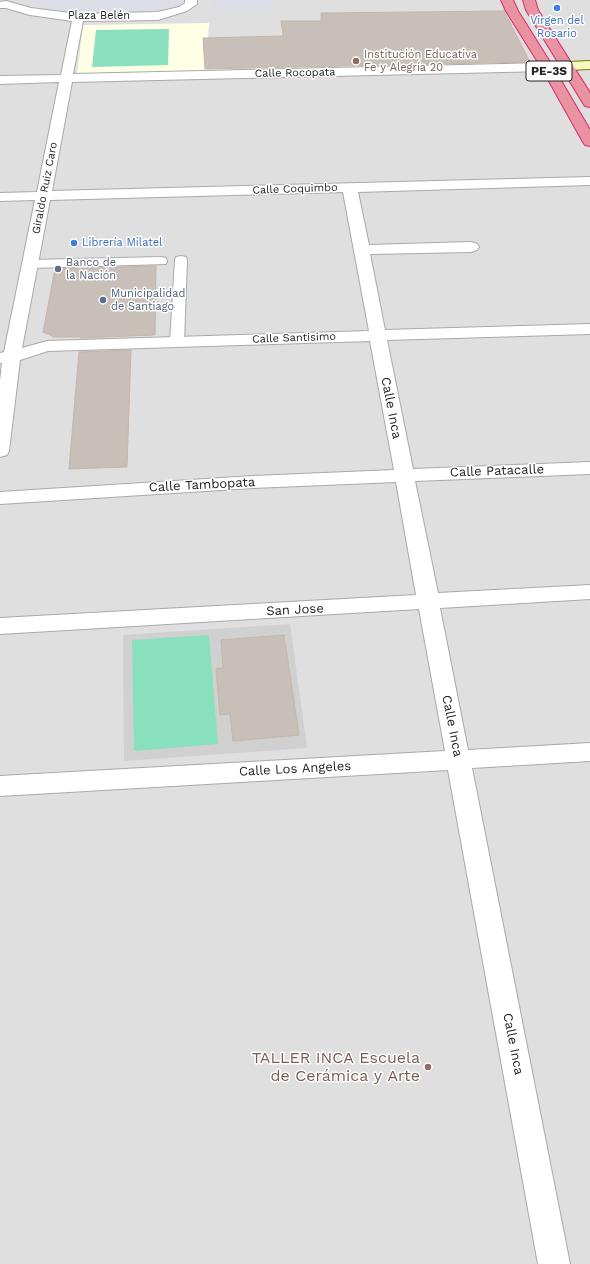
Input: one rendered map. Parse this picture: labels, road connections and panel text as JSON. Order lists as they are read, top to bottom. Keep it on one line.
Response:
{"streets":{"highway":["PE-3S"],"street":["Plaza Belén","Calle Rocopata","Giraldo Ruiz Caro","Calle Coquimbo","Calle Santisimo","Calle Inca","Calle Patacalle","Calle Tambopata","San Jose","Calle Los Angeles"]},"crossings":[["Plaza Belén","Giraldo Ruiz Caro"],["PE-3S","Calle Rocopata"],["Calle Rocopata","Giraldo Ruiz Caro"],["Giraldo Ruiz Caro","Calle Coquimbo"],["Giraldo Ruiz Caro","Calle Santisimo"],["Calle Coquimbo","Calle Inca"],["Calle Santisimo","Calle Inca"],["Calle Inca","Calle Patacalle"],["Calle Inca","Calle Tambopata"],["Calle Inca","San Jose"],["Calle Inca","Calle Los Angeles"],["Calle Patacalle","Calle Tambopata"]],"places":["Virgen del Rosario","Institución Educativa Fe y Alegría 20","Librería Milatel","Banco de la Nación","Municipalidad de Santiago","TALLER INCA Escuela de Cerámica y Arte"]}
